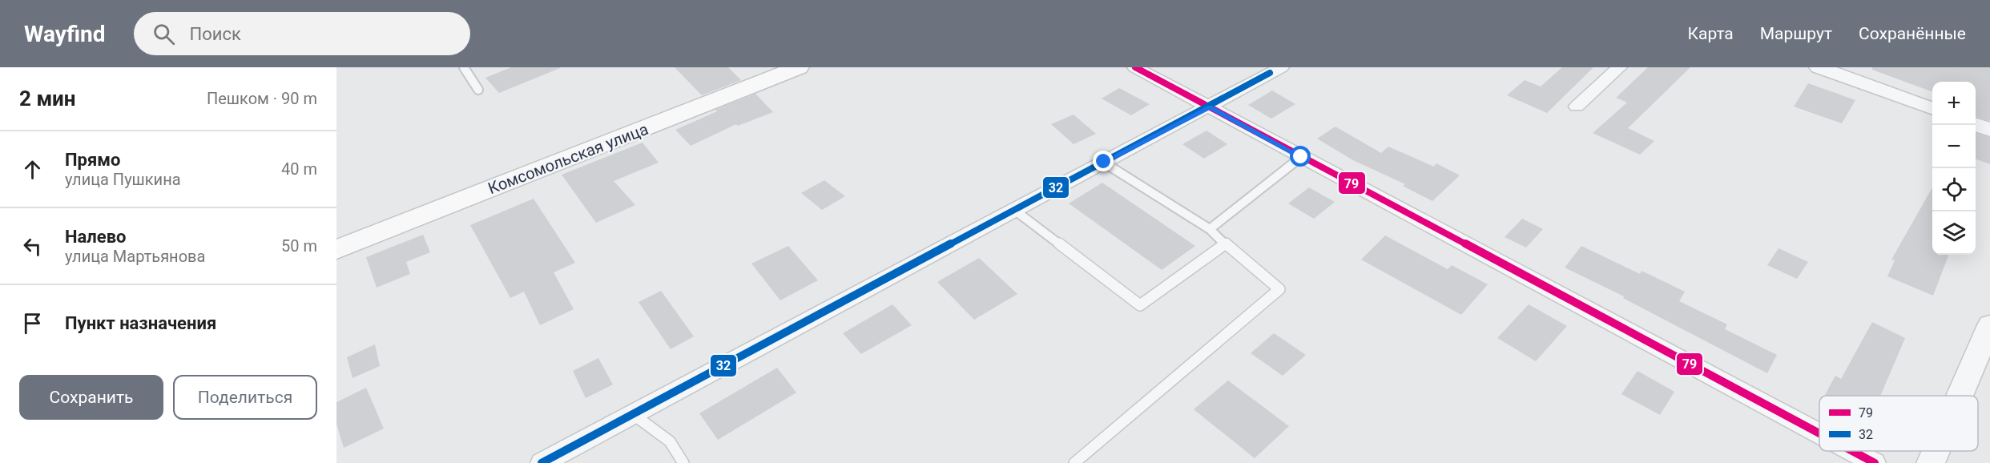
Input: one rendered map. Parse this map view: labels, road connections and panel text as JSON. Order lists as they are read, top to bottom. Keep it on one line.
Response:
{"streets":{"main road":["Комсомольская улица"]},"lines":["transit line 79","transit line 32"],"legend":["79","32"],"page":{"header":"Wayfind","search":"Поиск","nav":["Карта","Маршрут","Сохранённые"],"heading":["2 мин","Пешком · 90 m"],"map_buttons":["+","−"],"list":[["Прямо","улица Пушкина","40 m"],["Налево","улица Мартьянова","50 m"],"Пункт назначения"],"buttons":["Сохранить","Поделиться"]}}
